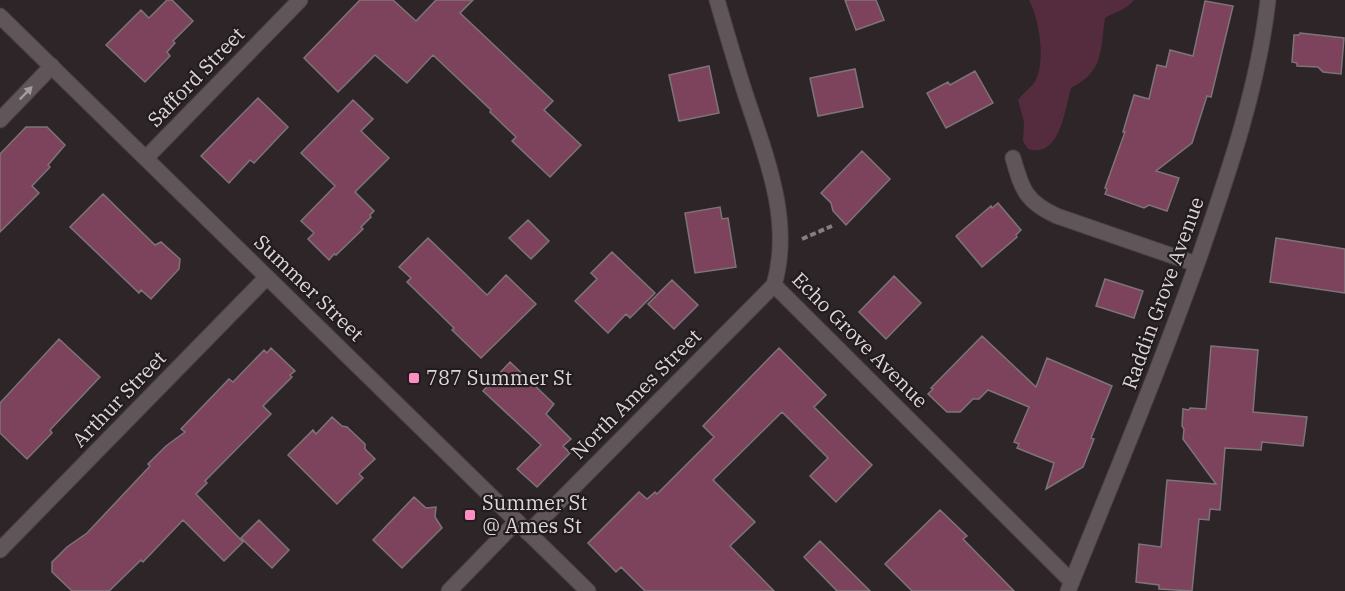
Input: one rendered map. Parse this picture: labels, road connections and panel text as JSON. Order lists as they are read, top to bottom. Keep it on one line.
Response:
{"streets":{"street":["Safford Street","Summer Street","Raddin Grove Avenue","Echo Grove Avenue","North Ames Street","Arthur Street"]},"crossings":[["Safford Street","Summer Street"],["Summer Street","North Ames Street"],["Summer Street","Arthur Street"],["Raddin Grove Avenue","Echo Grove Avenue"],["Echo Grove Avenue","North Ames Street"]],"places":{"transit":["787 Summer St","Summer St @ Ames St"]}}
